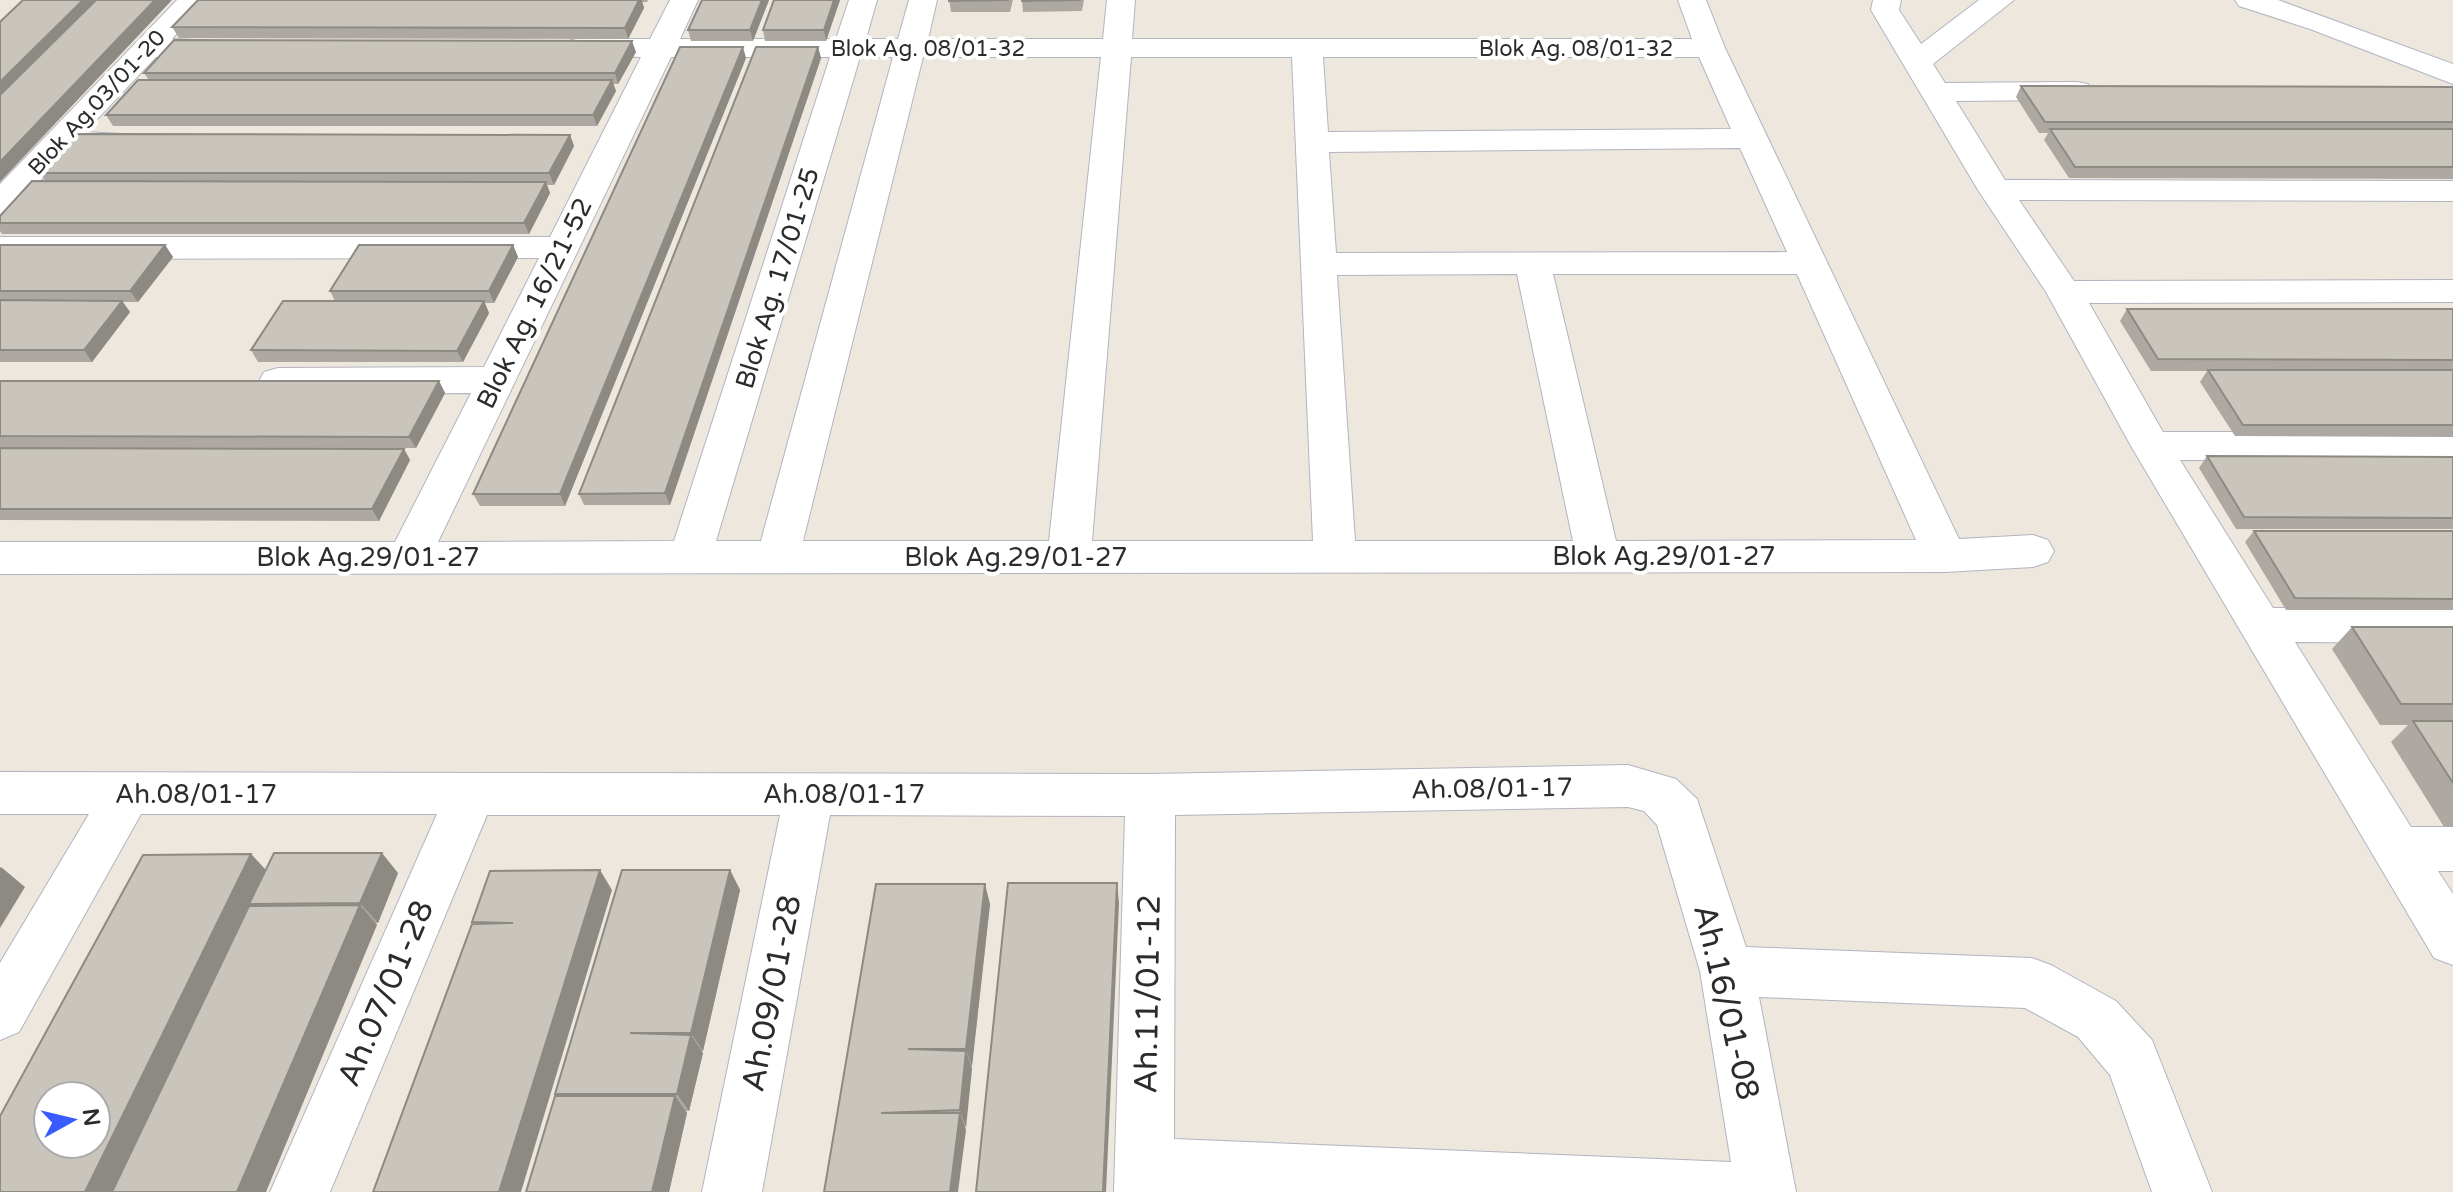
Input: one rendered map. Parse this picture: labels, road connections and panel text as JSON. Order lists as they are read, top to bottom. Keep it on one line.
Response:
{"streets":{"street":["Blok Ag. 08/01-32","Blok Ag.03/01-20","Blok Ag. 17/01-25","Blok Ag. 16/21-52","Blok Ag.29/01-27","Ah.08/01-17","Ah.07/01-28","Ah.09/01-28","Ah.11/01-12","Ah.16/01-08"]},"crossings":[["Blok Ag. 08/01-32","Blok Ag. 17/01-25"],["Blok Ag. 08/01-32","Blok Ag. 16/21-52"],["Blok Ag. 17/01-25","Blok Ag.29/01-27"],["Blok Ag. 16/21-52","Blok Ag.29/01-27"],["Ah.08/01-17","Ah.07/01-28"],["Ah.08/01-17","Ah.09/01-28"],["Ah.08/01-17","Ah.11/01-12"],["Ah.08/01-17","Ah.16/01-08"]],"north":"right"}
